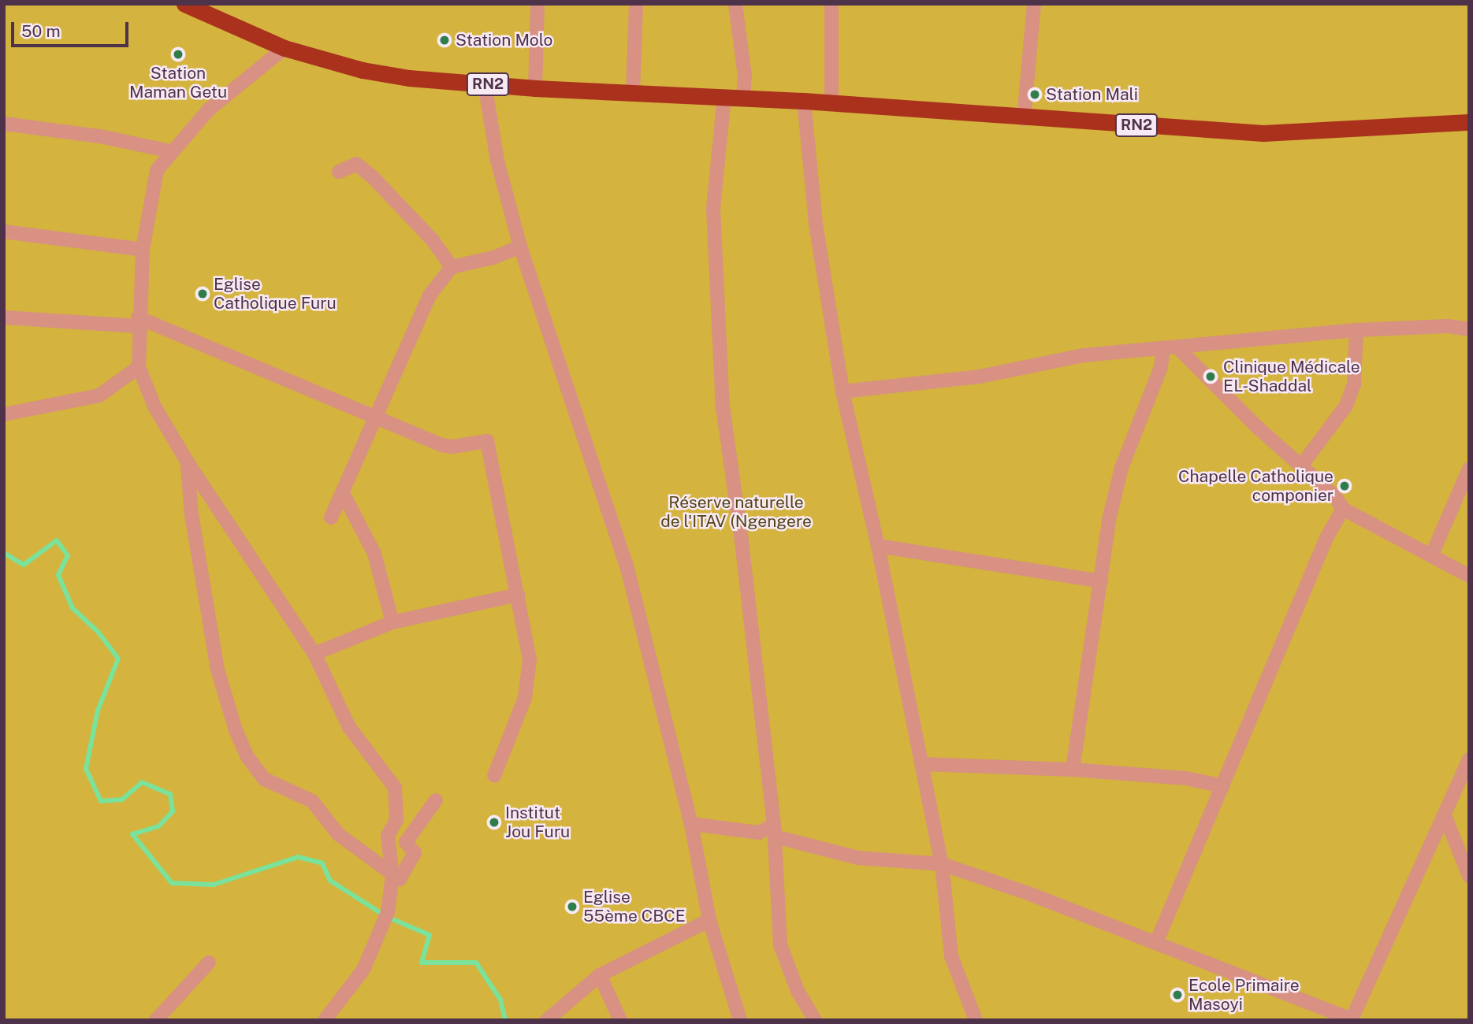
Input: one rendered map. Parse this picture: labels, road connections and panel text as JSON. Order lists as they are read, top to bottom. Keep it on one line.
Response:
{"streets":{"highway":["RN2"]},"parks":["Réserve naturelle de l'ITAV (Ngengere"],"places":["Station Molo","Station Maman Getu","Station Mali","Eglise Catholique Furu","Clinique Médicale EL-Shaddal","Chapelle Catholique componier","Institut Jou Furu","Eglise 55ème CBCE","Ecole Primaire Masoyi"],"scale_bar":"50 m"}
